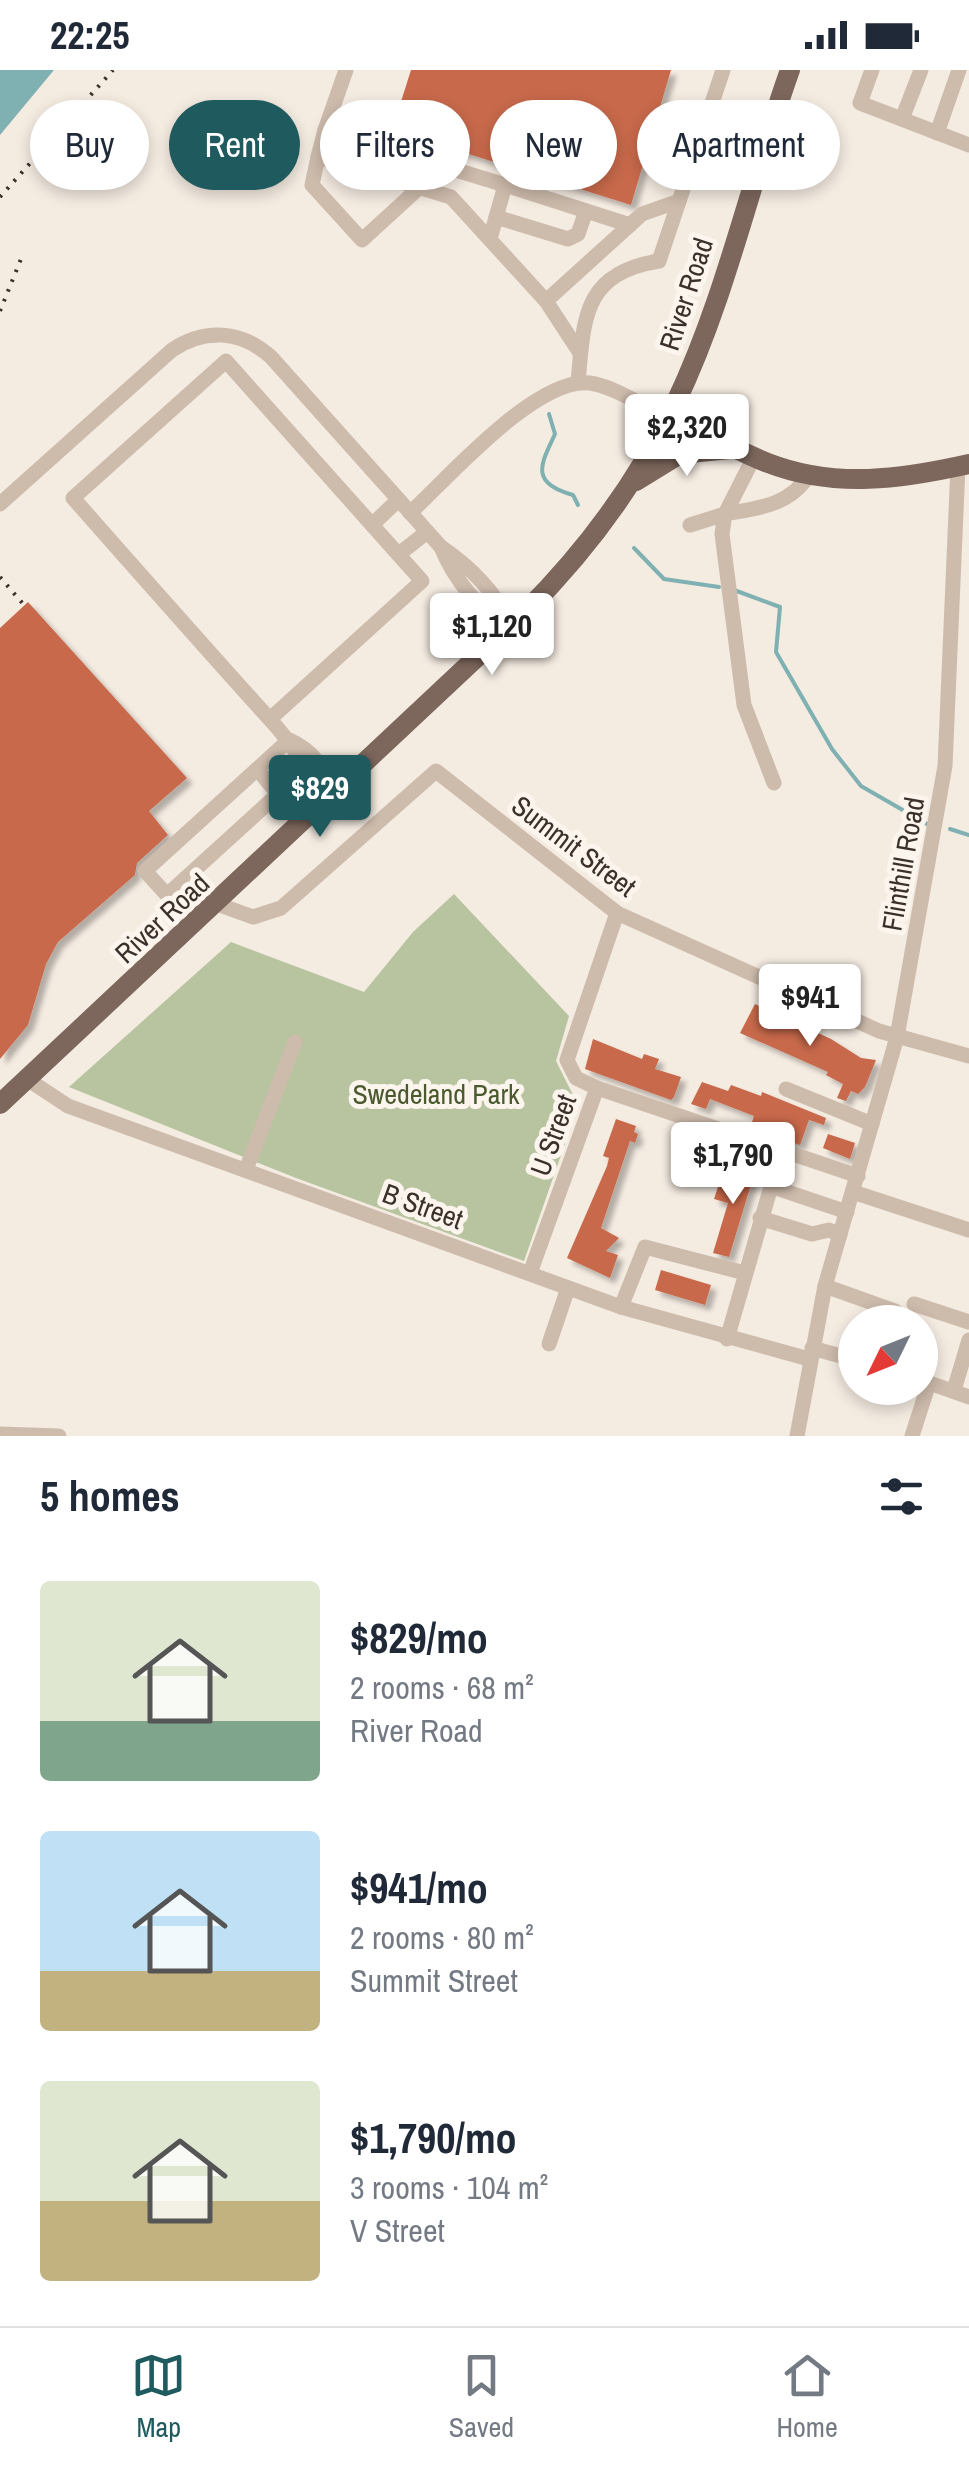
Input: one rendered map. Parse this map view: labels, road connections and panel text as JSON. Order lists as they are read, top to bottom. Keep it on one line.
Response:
{"streets":{"main road":["River Road"],"street":["Summit Street","Flinthill Road","U Street","B Street"]},"crossings":[["River Road","Summit Street"],["River Road","B Street"],["Summit Street","Flinthill Road"],["Summit Street","U Street"],["Flinthill Road","B Street"],["U Street","B Street"]],"parks":["Swedeland Park"],"north":"bottom left","page":{"status":"22:25","chip":["Buy","Rent","Filters","New","Apartment"],"price":["$2,320","$1,120","$829","$941","$1,790"],"heading":"5 homes","list":[{"name":"$829/mo","note":"2 rooms · 68 m² · River Road"},{"name":"$941/mo","note":"2 rooms · 80 m² · Summit Street"},{"name":"$1,790/mo","note":"3 rooms · 104 m² · V Street"}],"tabs":["Map","Saved","Home"]}}
